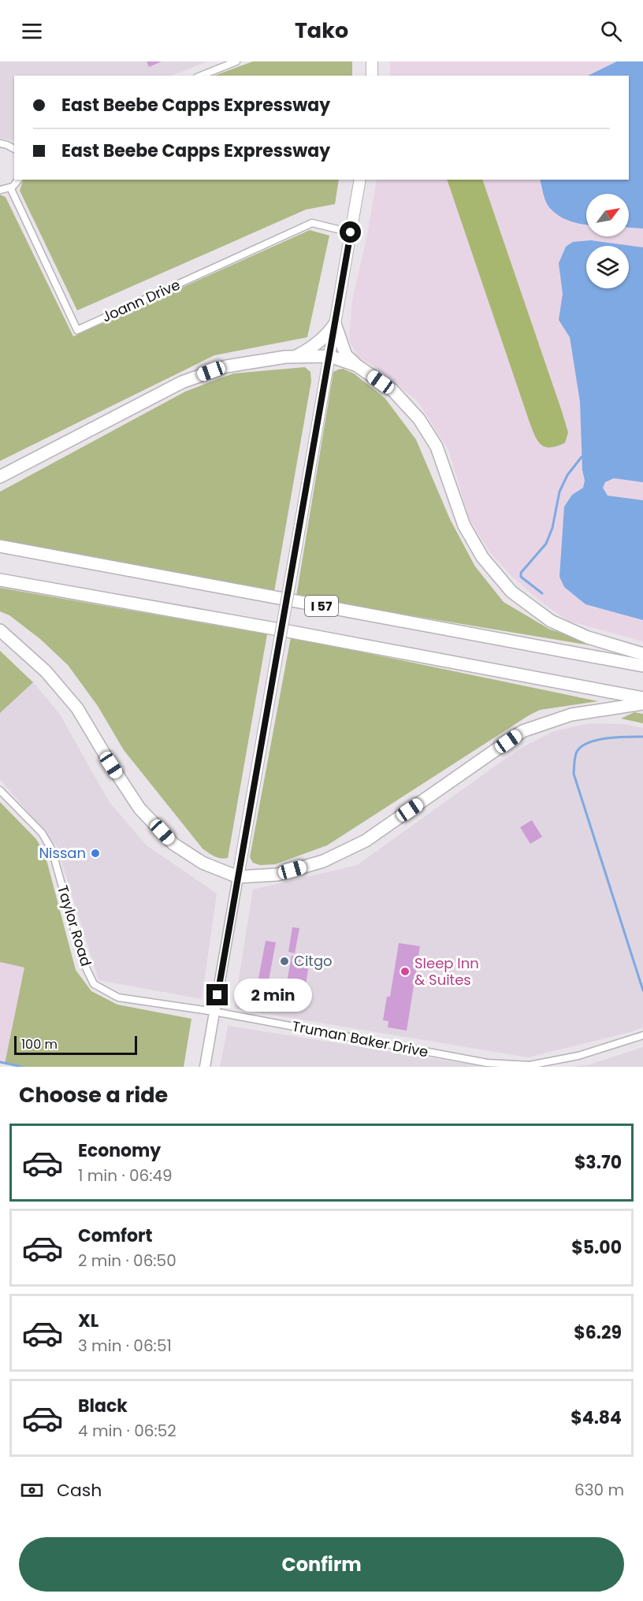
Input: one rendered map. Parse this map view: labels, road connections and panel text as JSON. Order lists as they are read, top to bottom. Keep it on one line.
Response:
{"streets":{"highway":["I 57"],"street":["Joann Drive","Taylor Road","Truman Baker Drive"]},"crossings":[["Taylor Road","Truman Baker Drive"]],"places":["Nissan","Citgo","Sleep Inn & Suites"],"scale_bar":"100 m","north":"top right","page":{"header":"Tako","banner":["East Beebe Capps Expressway","East Beebe Capps Expressway"],"bubble":"2 min","scale":"100 m","heading":"Choose a ride","list":[{"name":"Economy","note":"1 min · 06:49","value":"$3.70"},{"name":"Comfort","note":"2 min · 06:50","value":"$5.00"},{"name":"XL","note":"3 min · 06:51","value":"$6.29"},{"name":"Black","note":"4 min · 06:52","value":"$4.84"}],"pay":["Cash","630 m"],"buttons":"Confirm"}}
